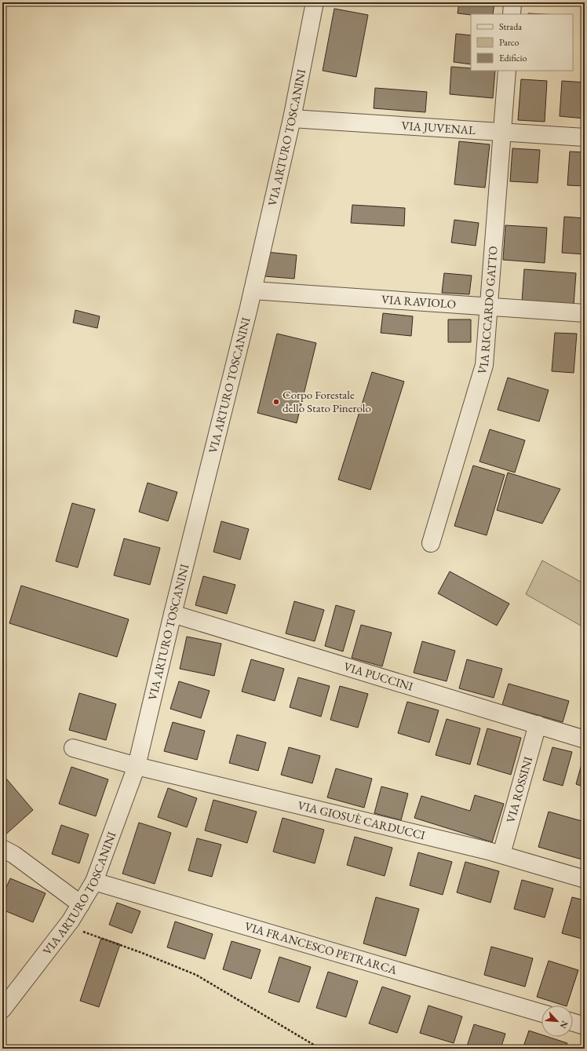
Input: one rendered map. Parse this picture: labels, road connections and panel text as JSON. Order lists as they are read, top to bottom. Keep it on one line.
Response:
{"streets":{"street":["VIA JUVENAL","VIA ARTURO TOSCANINI","VIA RAVIOLO","VIA RICCARDO GATTO","VIA PUCCINI","VIA ROSSINI","VIA GIOSUÈ CARDUCCI","VIA FRANCESCO PETRARCA"]},"crossings":[["VIA JUVENAL","VIA ARTURO TOSCANINI"],["VIA JUVENAL","VIA RICCARDO GATTO"],["VIA ARTURO TOSCANINI","VIA RAVIOLO"],["VIA ARTURO TOSCANINI","VIA PUCCINI"],["VIA ARTURO TOSCANINI","VIA GIOSUÈ CARDUCCI"],["VIA ARTURO TOSCANINI","VIA FRANCESCO PETRARCA"],["VIA RAVIOLO","VIA RICCARDO GATTO"],["VIA PUCCINI","VIA ROSSINI"],["VIA ROSSINI","VIA GIOSUÈ CARDUCCI"]],"places":["Corpo Forestale dello Stato Pinerolo"],"legend":["Strada","Parco","Edificio"],"north":"bottom right"}
